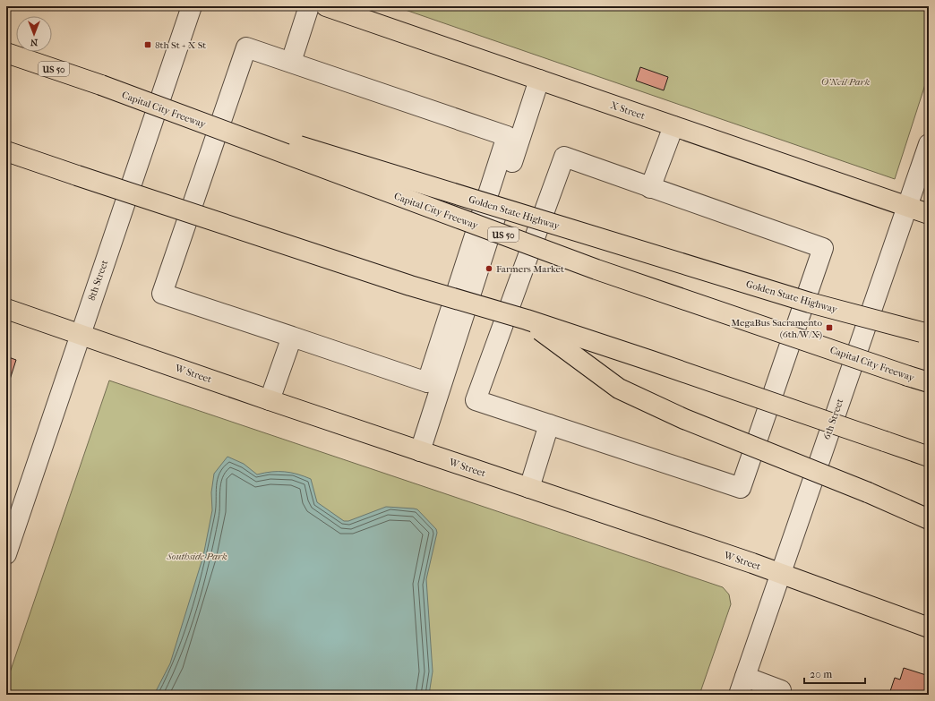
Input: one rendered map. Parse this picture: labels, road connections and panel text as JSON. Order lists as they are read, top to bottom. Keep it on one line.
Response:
{"streets":{"main road":["US 50","Capital City Freeway","X Street","Golden State Highway","W Street"],"street":["8th Street","6th Street"]},"crossings":[["Capital City Freeway","Golden State Highway"],["X Street","6th Street"],["8th Street","W Street"],["W Street","6th Street"]],"parks":["O'Neil Park","Southside Park"],"places":{"transit":["8th St + X St","MegaBus Sacramento (6th/W/X)"],"other":["Farmers Market"]},"scale_bar":"20 m","north":"bottom"}
